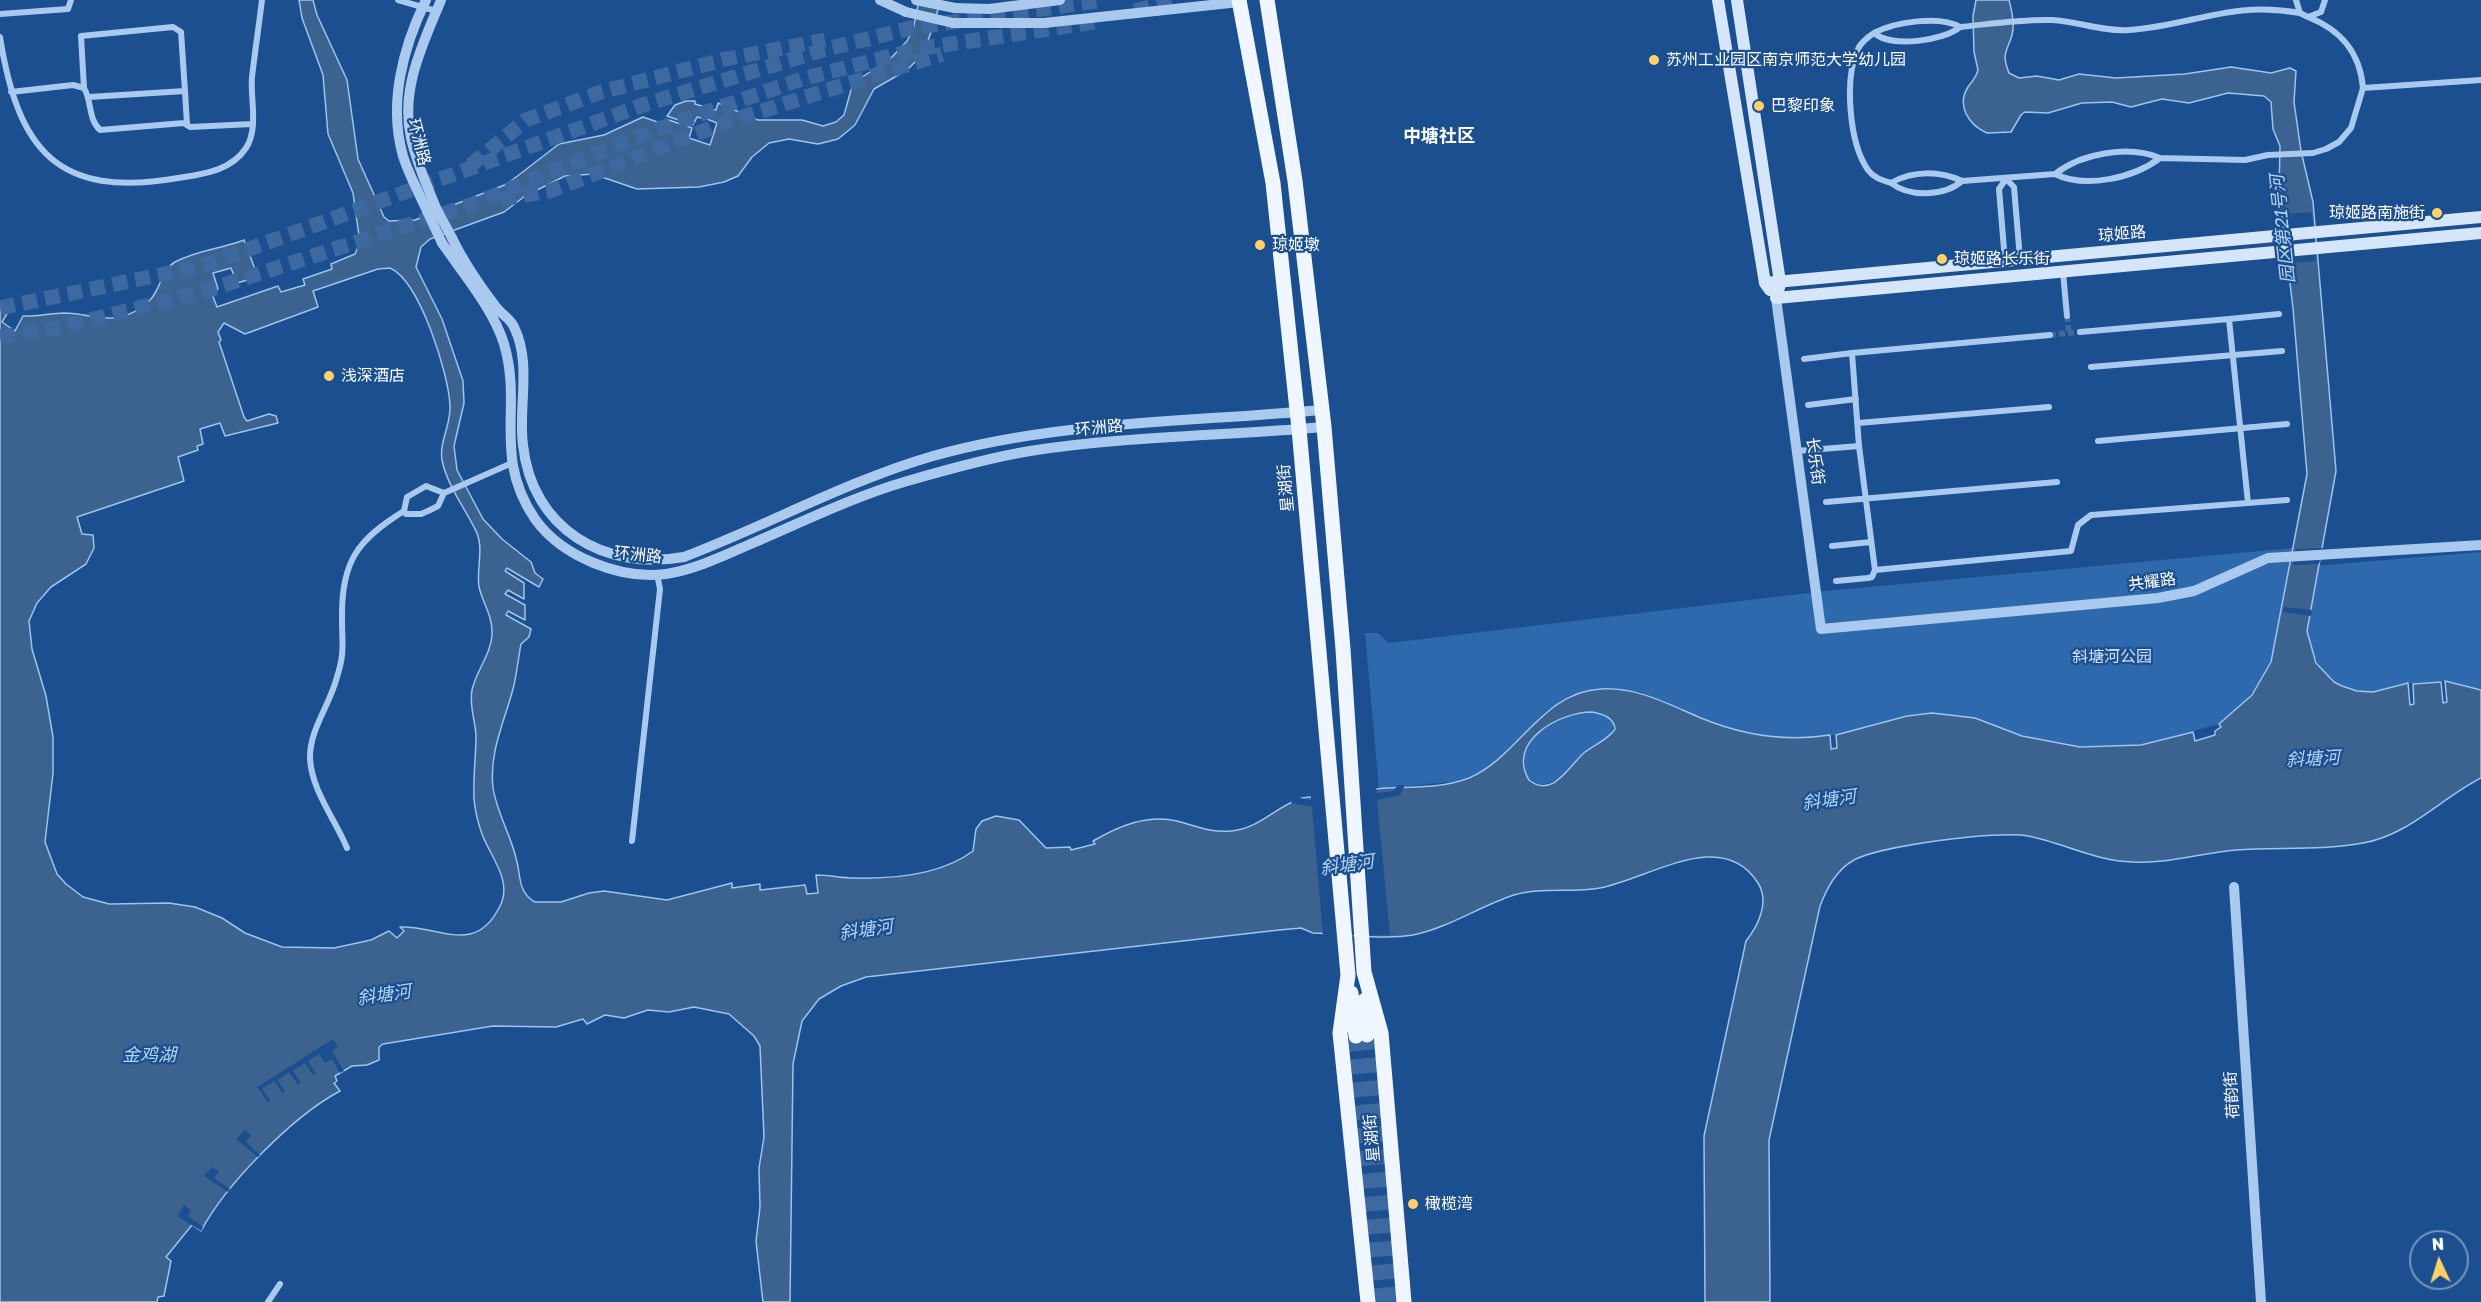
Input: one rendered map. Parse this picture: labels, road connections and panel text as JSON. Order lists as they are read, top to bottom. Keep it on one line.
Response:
{"streets":{"main road":["琼姬路","长乐街","星湖街"],"street":["环洲路","共耀路","荷韵街"]},"crossings":[["环洲路","星湖街"],["琼姬路","长乐街"],["长乐街","共耀路"]],"districts":["中塘社区"],"water":["园区第21号河","斜塘河","金鸡湖"],"parks":["斜塘河公园"],"places":["苏州工业园区南京师范大学幼儿园","巴黎印象","琼姬路南施街","琼姬墩","琼姬路长乐街","浅深酒店","橄榄湾"],"north":"top"}
